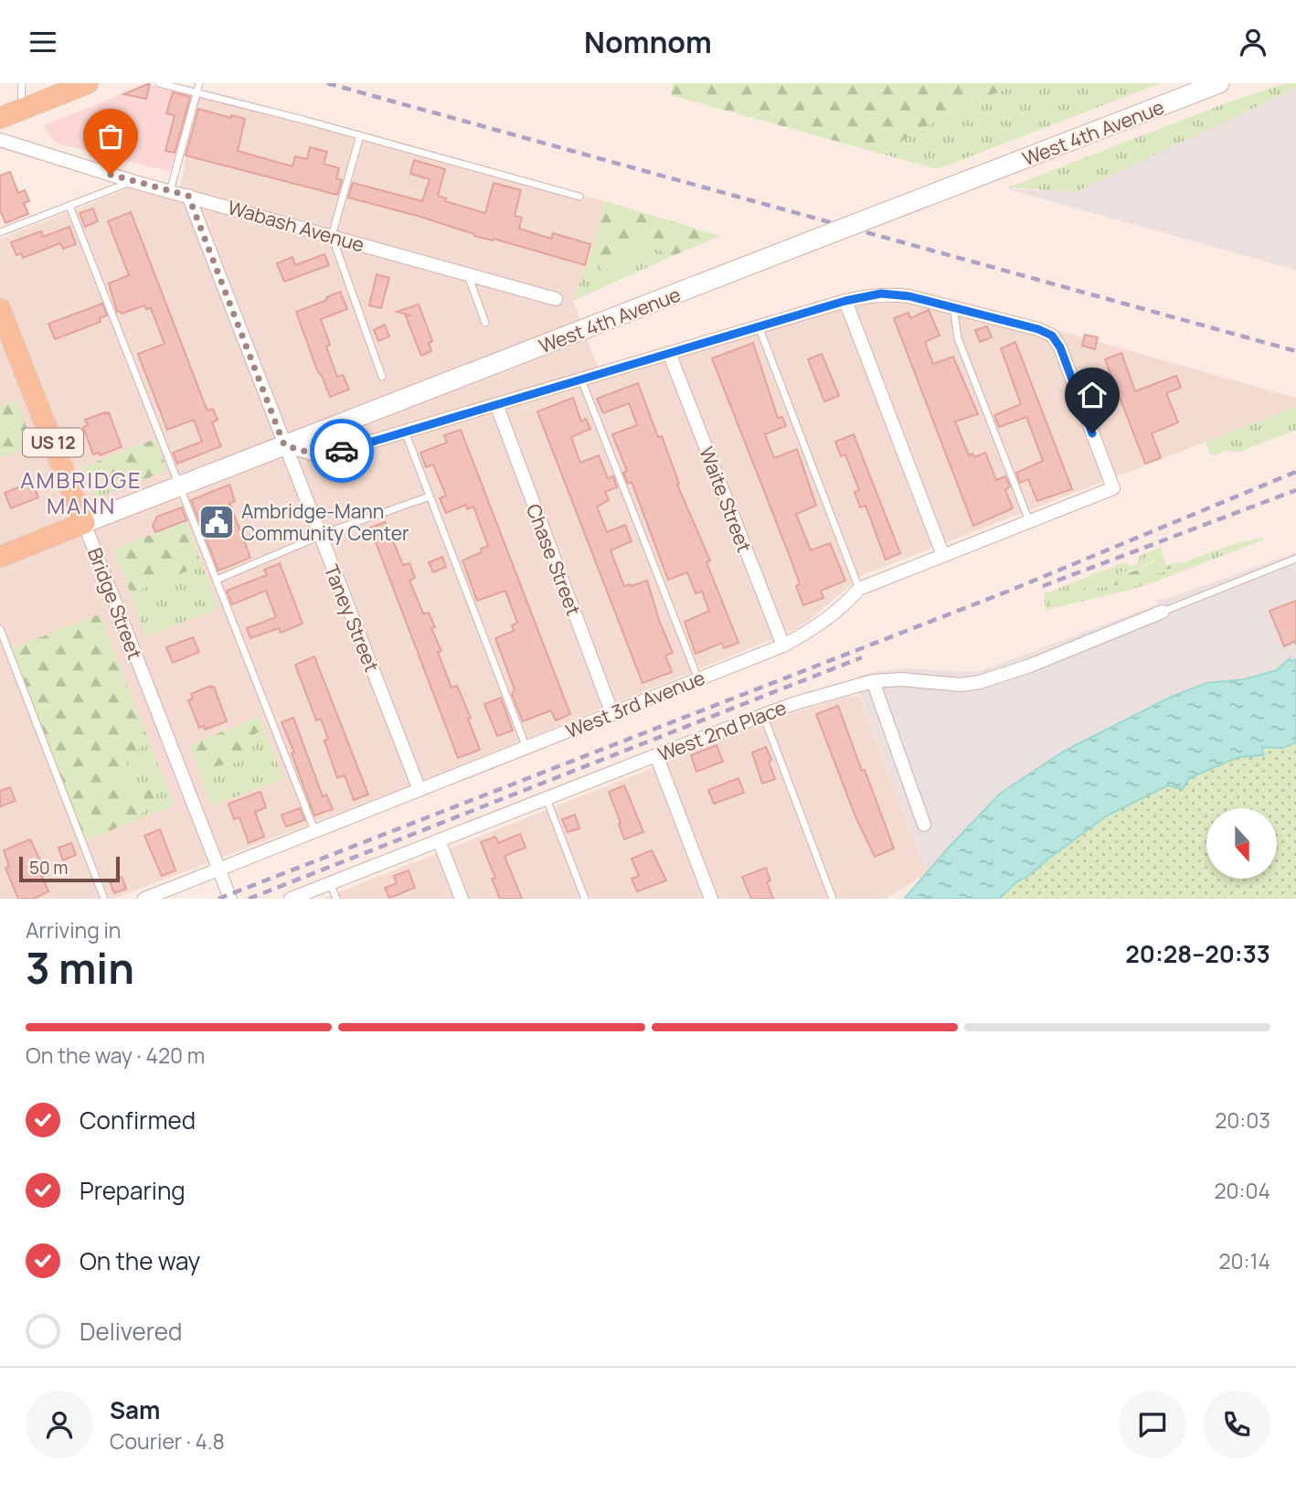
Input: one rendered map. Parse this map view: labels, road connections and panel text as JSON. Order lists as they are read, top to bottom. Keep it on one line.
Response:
{"streets":{"main road":["West 4th Avenue","US 12","Bridge Street"],"street":["Wabash Avenue","Waite Street","Chase Street","Taney Street","West 3rd Avenue","West 2nd Place"]},"crossings":[["West 4th Avenue","Bridge Street"],["West 4th Avenue","Taney Street"],["Wabash Avenue","Taney Street"],["Waite Street","West 3rd Avenue"],["Chase Street","West 3rd Avenue"],["Bridge Street","West 3rd Avenue"],["Taney Street","West 3rd Avenue"]],"districts":["AMBRIDGE MANN"],"places":{"public building":["Ambridge-Mann Community Center"]},"scale_bar":"50 m","north":"bottom","page":{"header":"Nomnom","scale":"50 m","heading":["3 min","Arriving in","20:28–20:33"],"panel":["Sam","Courier · 4.8"],"bar":"On the way · 420 m","list":[["Confirmed","20:03"],["Preparing","20:04"],["On the way","20:14"],"Delivered"]}}
